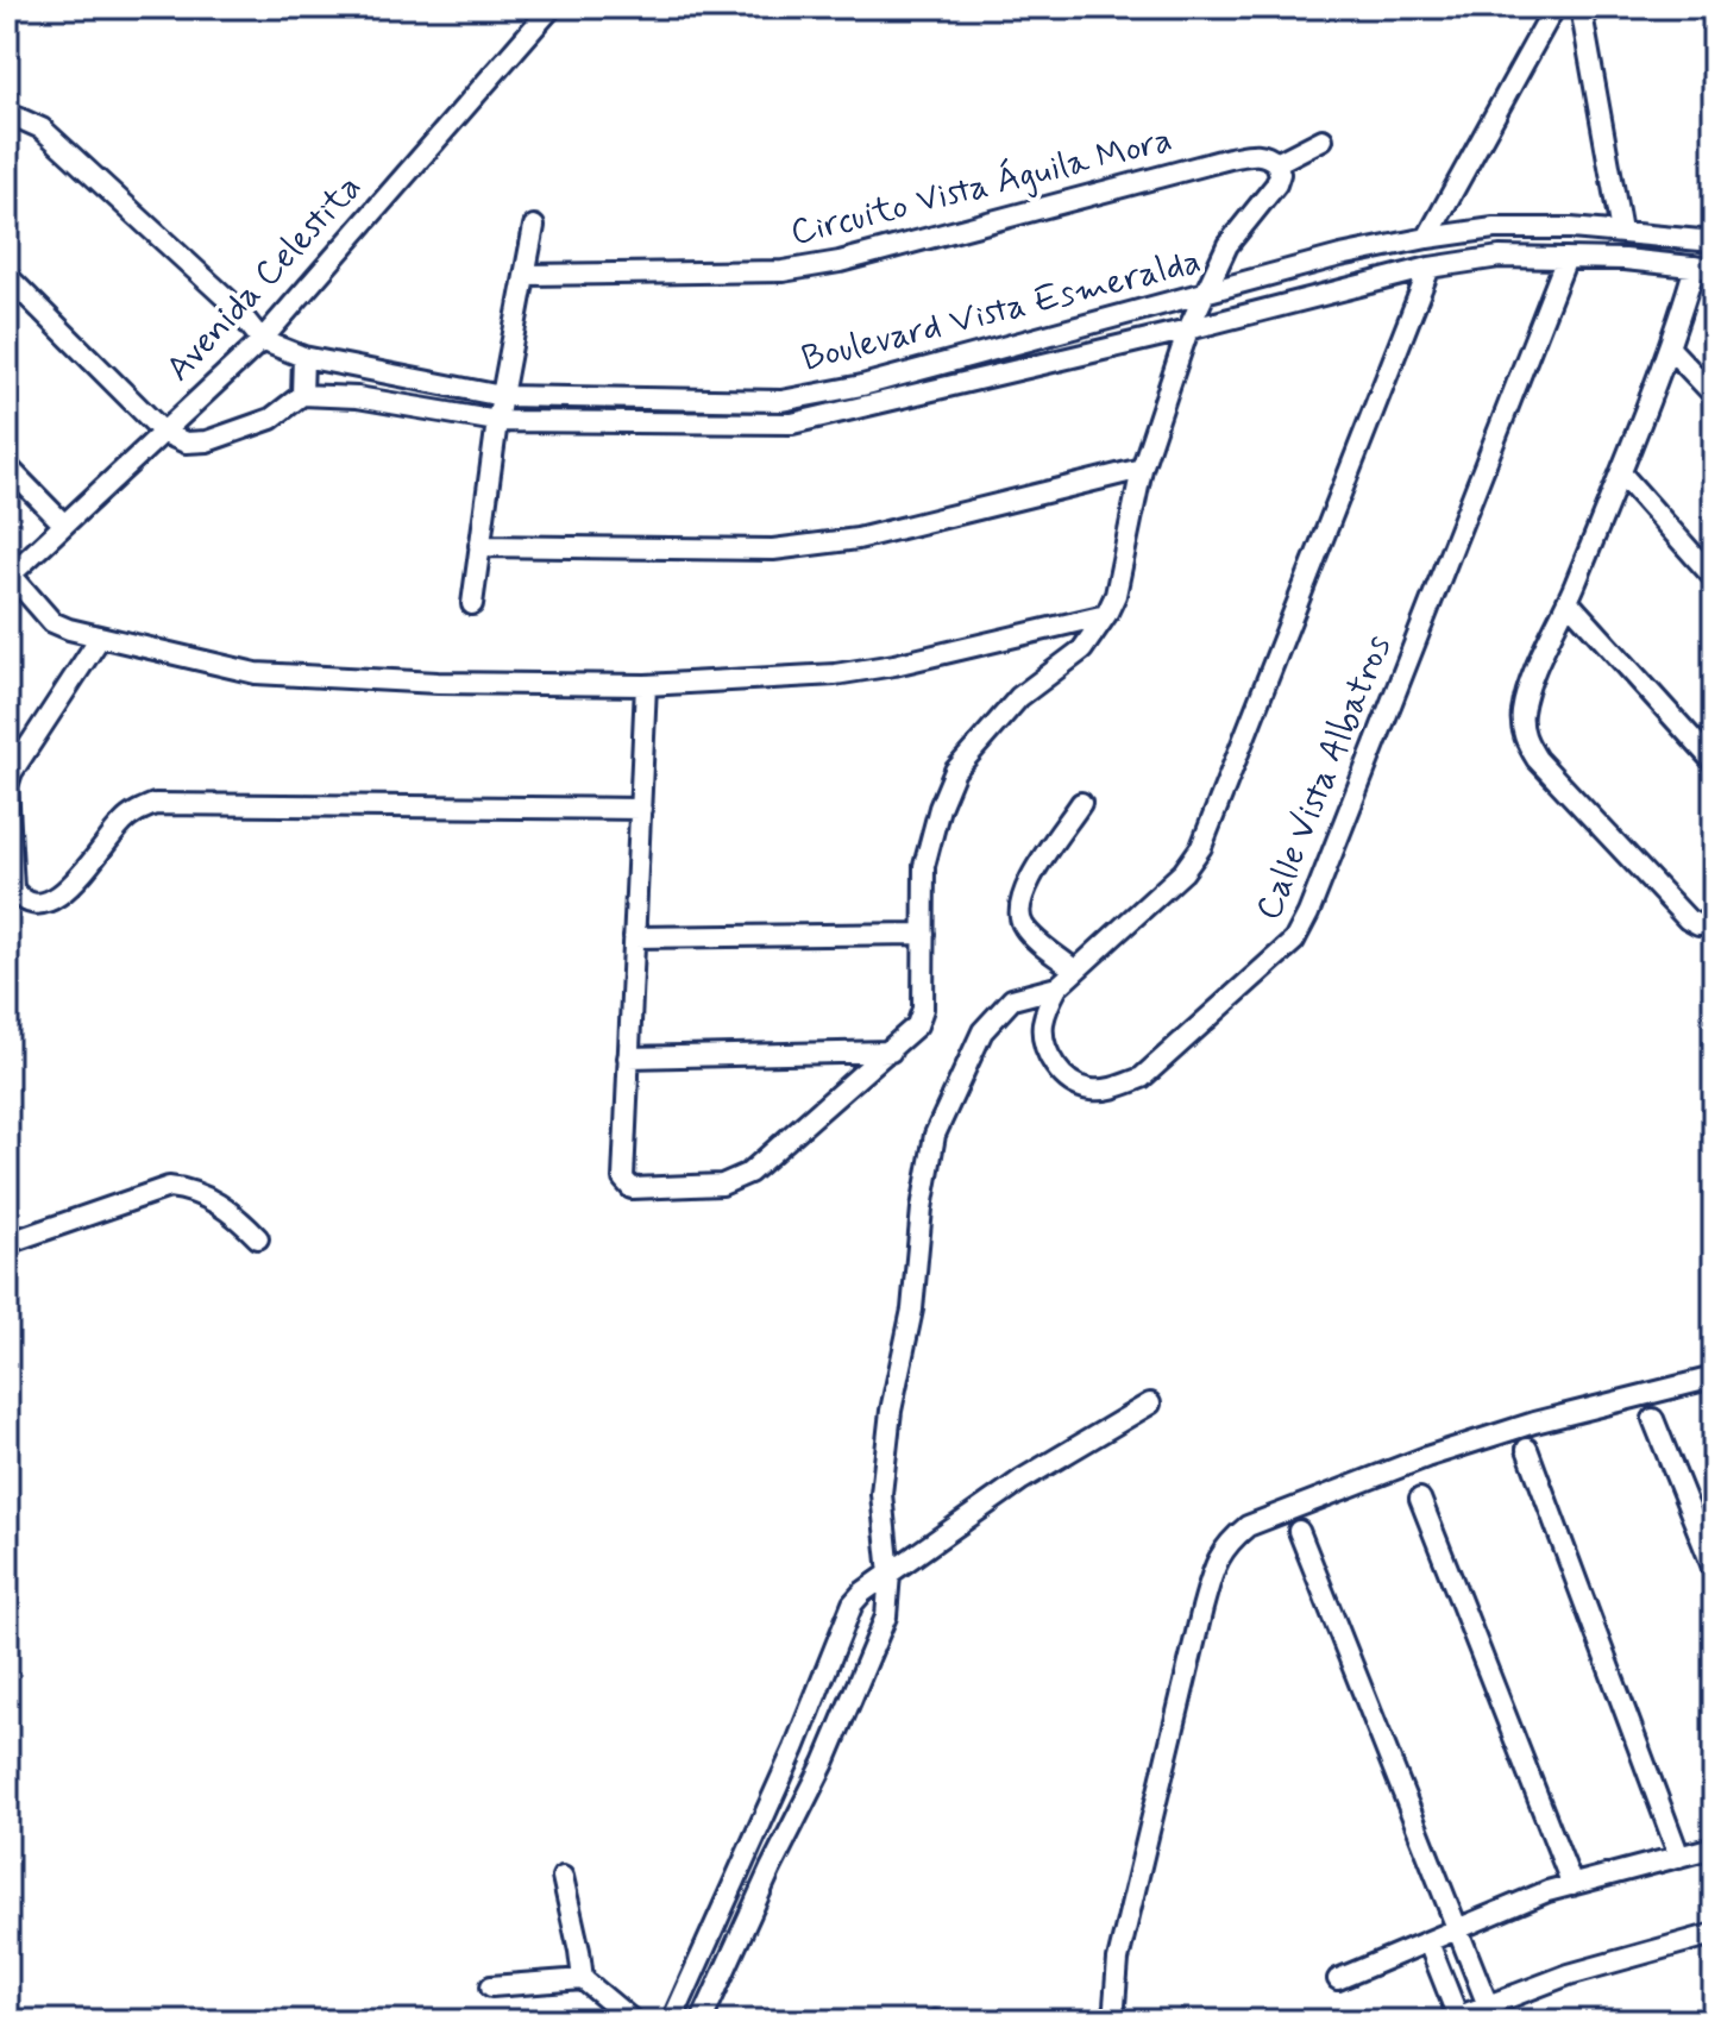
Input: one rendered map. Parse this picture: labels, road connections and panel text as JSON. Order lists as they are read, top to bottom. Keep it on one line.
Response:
{"streets":{"street":["Circuito Vista Águila Mora","Avenida Celestita","Boulevard Vista Esmeralda","Calle Vista Albatros"]},"crossings":[["Avenida Celestita","Boulevard Vista Esmeralda"],["Boulevard Vista Esmeralda","Calle Vista Albatros"]]}
